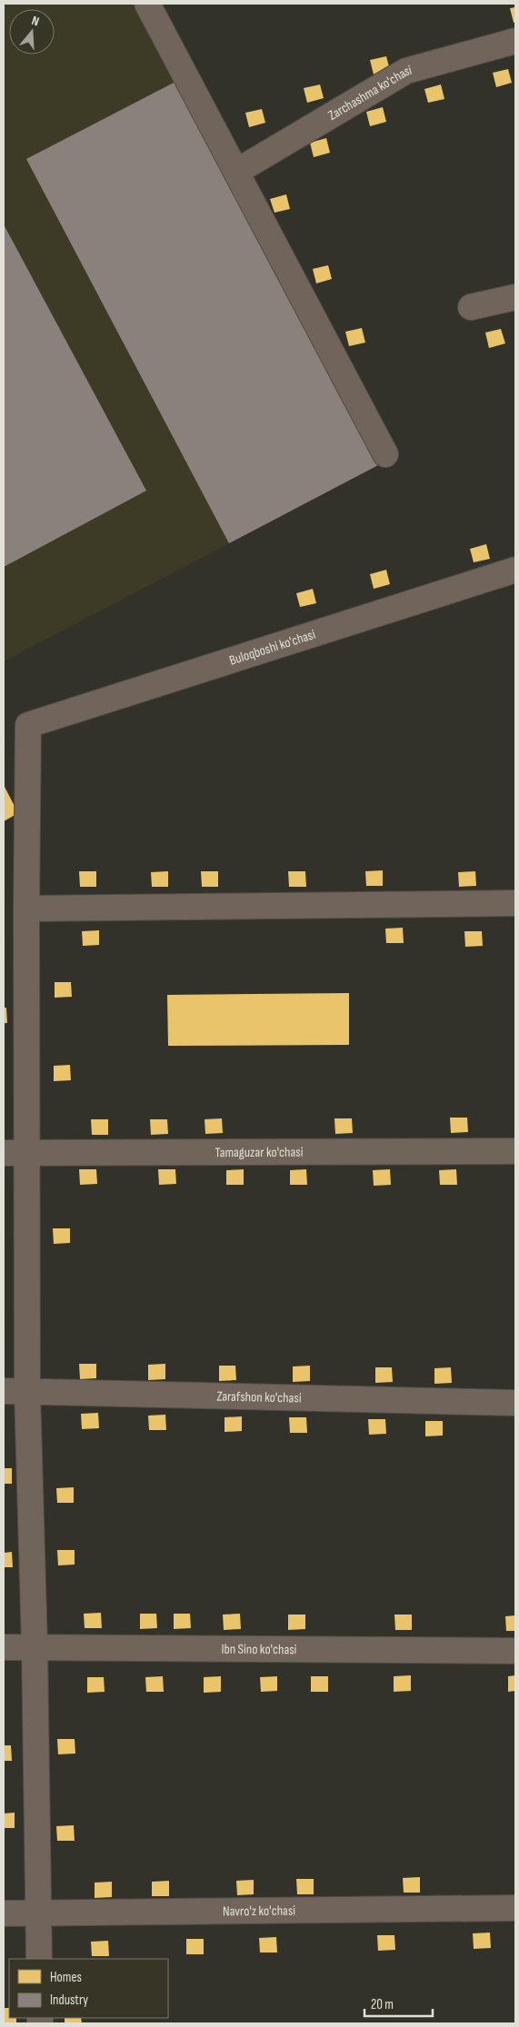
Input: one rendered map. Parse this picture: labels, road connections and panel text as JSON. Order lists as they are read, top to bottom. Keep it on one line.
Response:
{"streets":{"street":["Zarchashma ko'chasi","Buloqboshi ko'chasi","Tamaguzar ko'chasi","Zarafshon ko'chasi","Ibn Sino ko'chasi","Navro'z ko'chasi"]},"legend":["Homes","Industry"],"scale_bar":"20 m","north":"top"}
